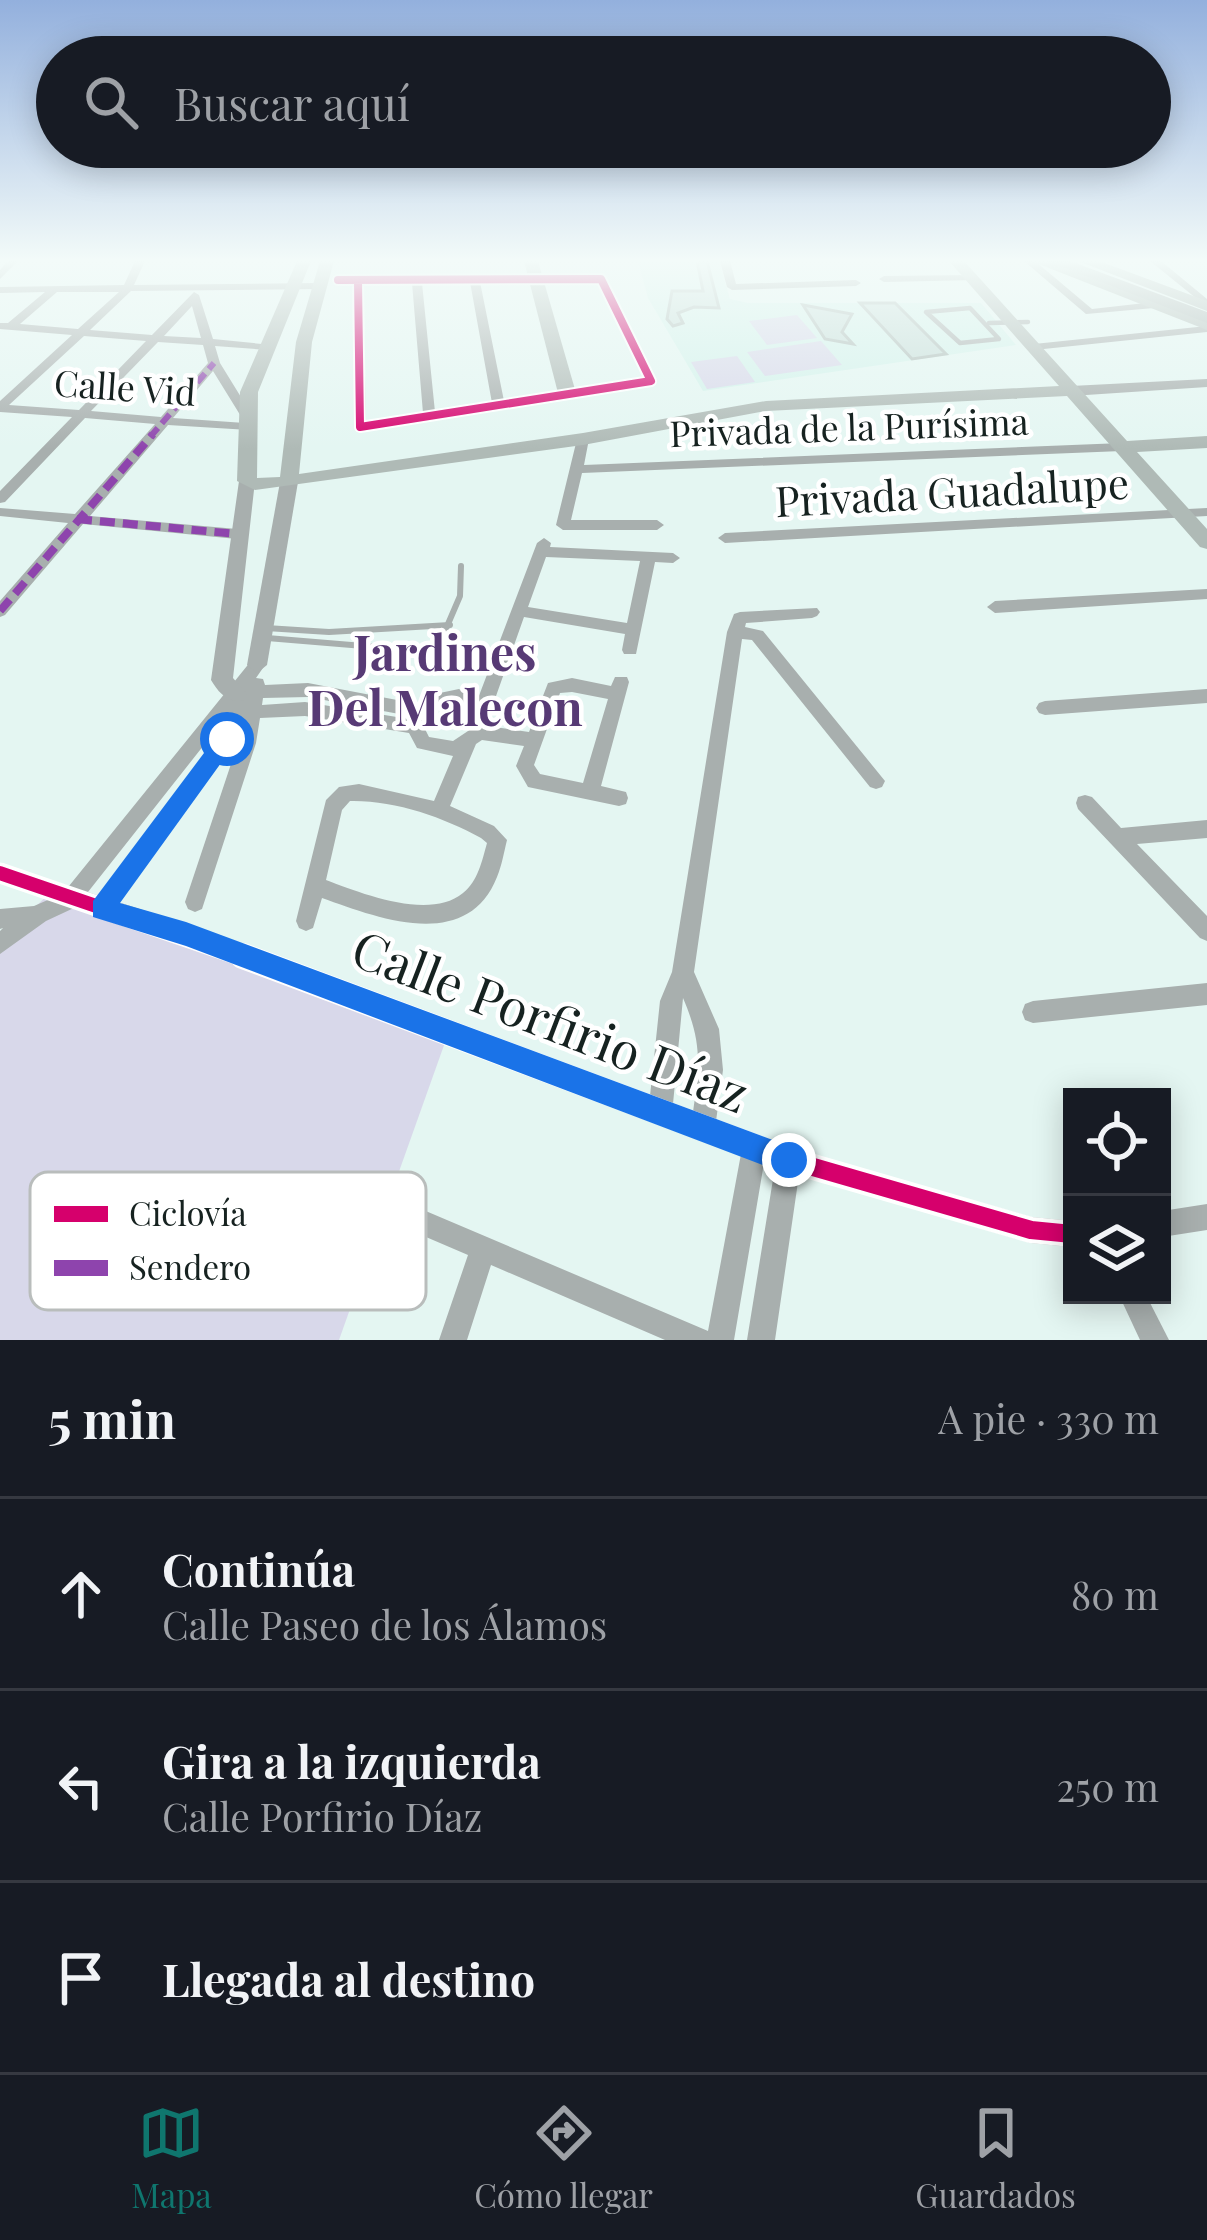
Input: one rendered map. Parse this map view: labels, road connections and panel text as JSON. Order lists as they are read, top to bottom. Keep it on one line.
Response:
{"streets":{"street":["Calle Vid","Privada de la Purísima","Privada Guadalupe","Calle Porfirio Díaz"]},"districts":["Jardines Del Malecon"],"legend":["Ciclovía","Sendero"],"page":{"search":"Buscar aquí","heading":["5 min","A pie · 330 m"],"list":[["Continúa","Calle Paseo de los Álamos","80 m"],["Gira a la izquierda","Calle Porfirio Díaz","250 m"],"Llegada al destino"],"nav":["Mapa","Cómo llegar","Guardados"]}}
